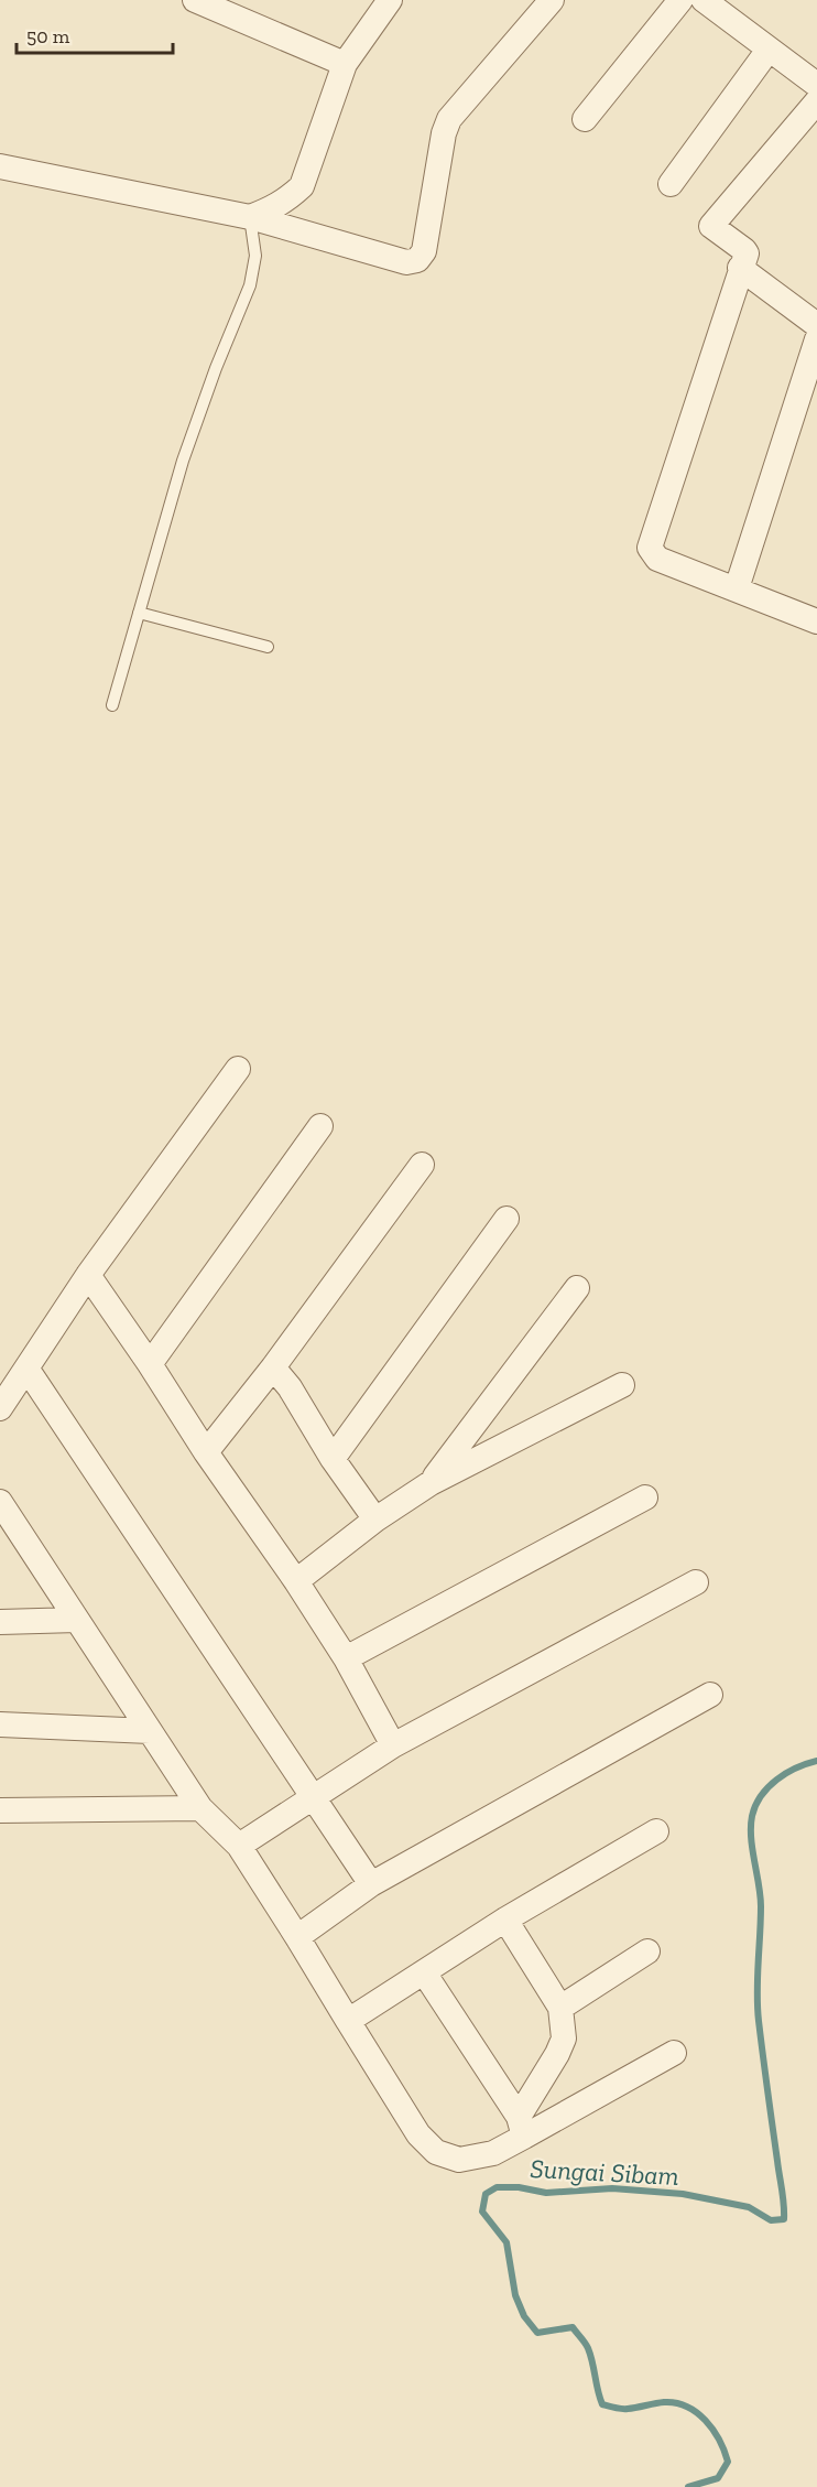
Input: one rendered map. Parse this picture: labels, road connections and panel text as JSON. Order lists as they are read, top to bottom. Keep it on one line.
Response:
{"water":["Sungai Sibam"],"scale_bar":"50 m"}
